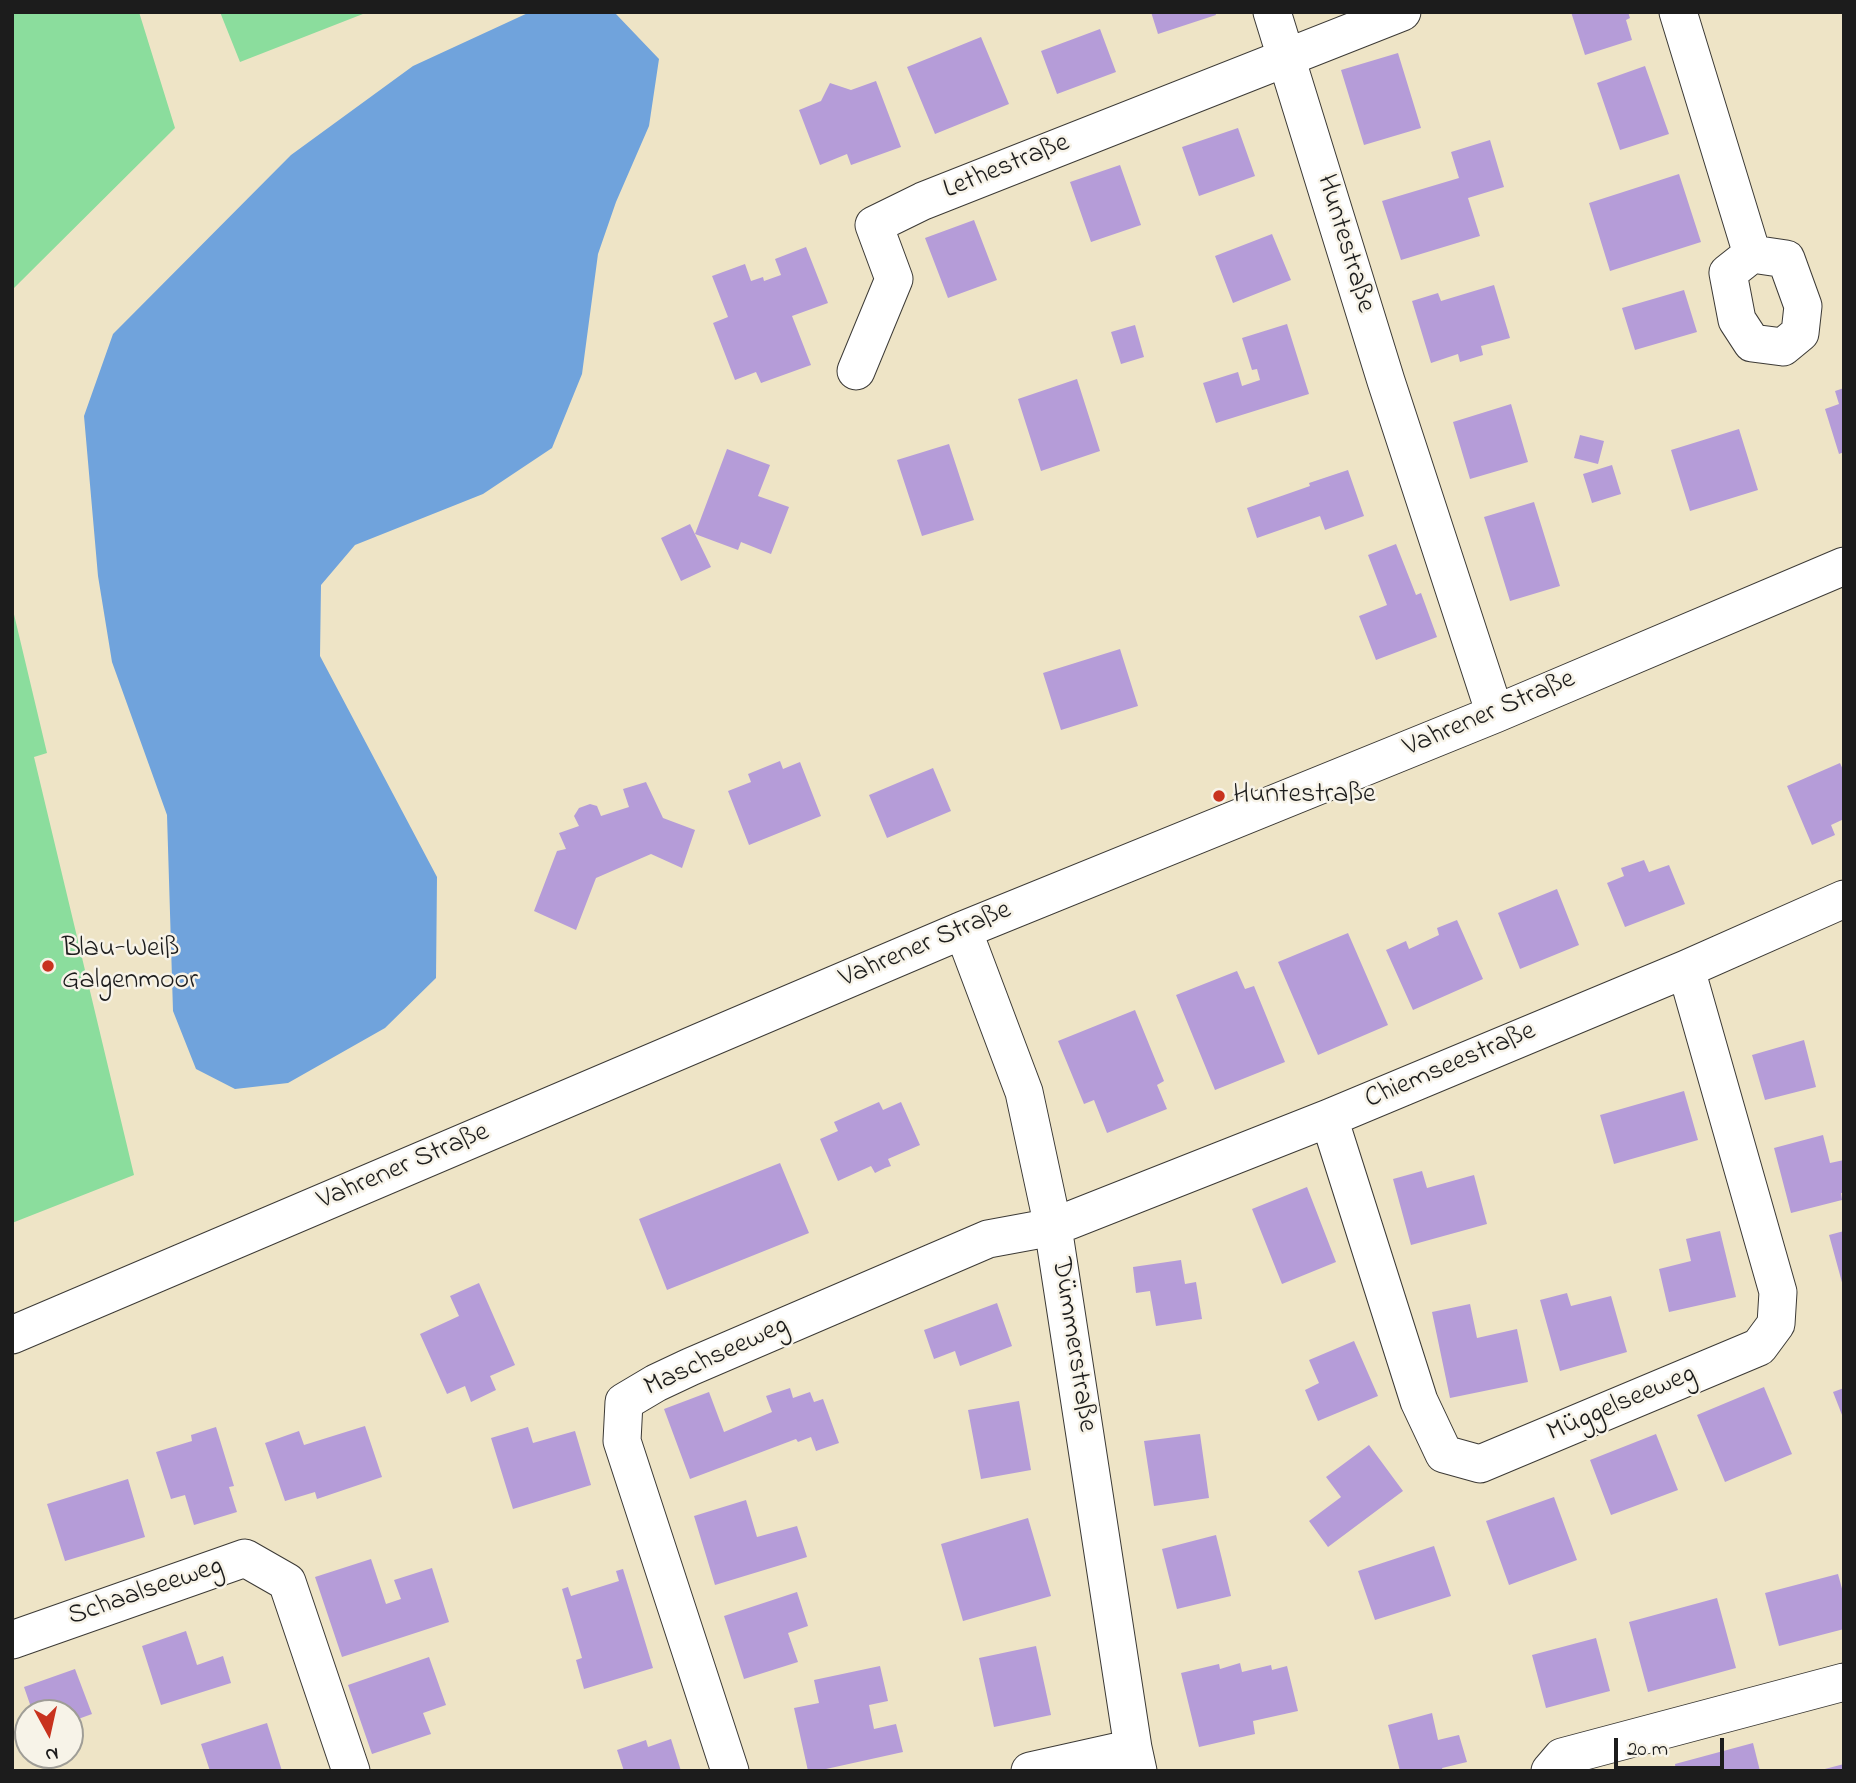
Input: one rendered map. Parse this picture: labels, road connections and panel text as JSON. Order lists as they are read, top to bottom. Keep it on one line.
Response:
{"streets":{"street":["Lethestraße","Huntestraße","Vahrener Straße","Chiemseestraße","Dümmerstraße","Maschseeweg","Müggelseeweg","Schaalseeweg"]},"crossings":[["Lethestraße","Huntestraße"],["Huntestraße","Vahrener Straße"],["Vahrener Straße","Dümmerstraße"],["Chiemseestraße","Dümmerstraße"],["Chiemseestraße","Maschseeweg"],["Chiemseestraße","Müggelseeweg"],["Dümmerstraße","Maschseeweg"]],"places":["Huntestraße","Blau-Weiß Galgenmoor"],"scale_bar":"20 m","north":"bottom"}
